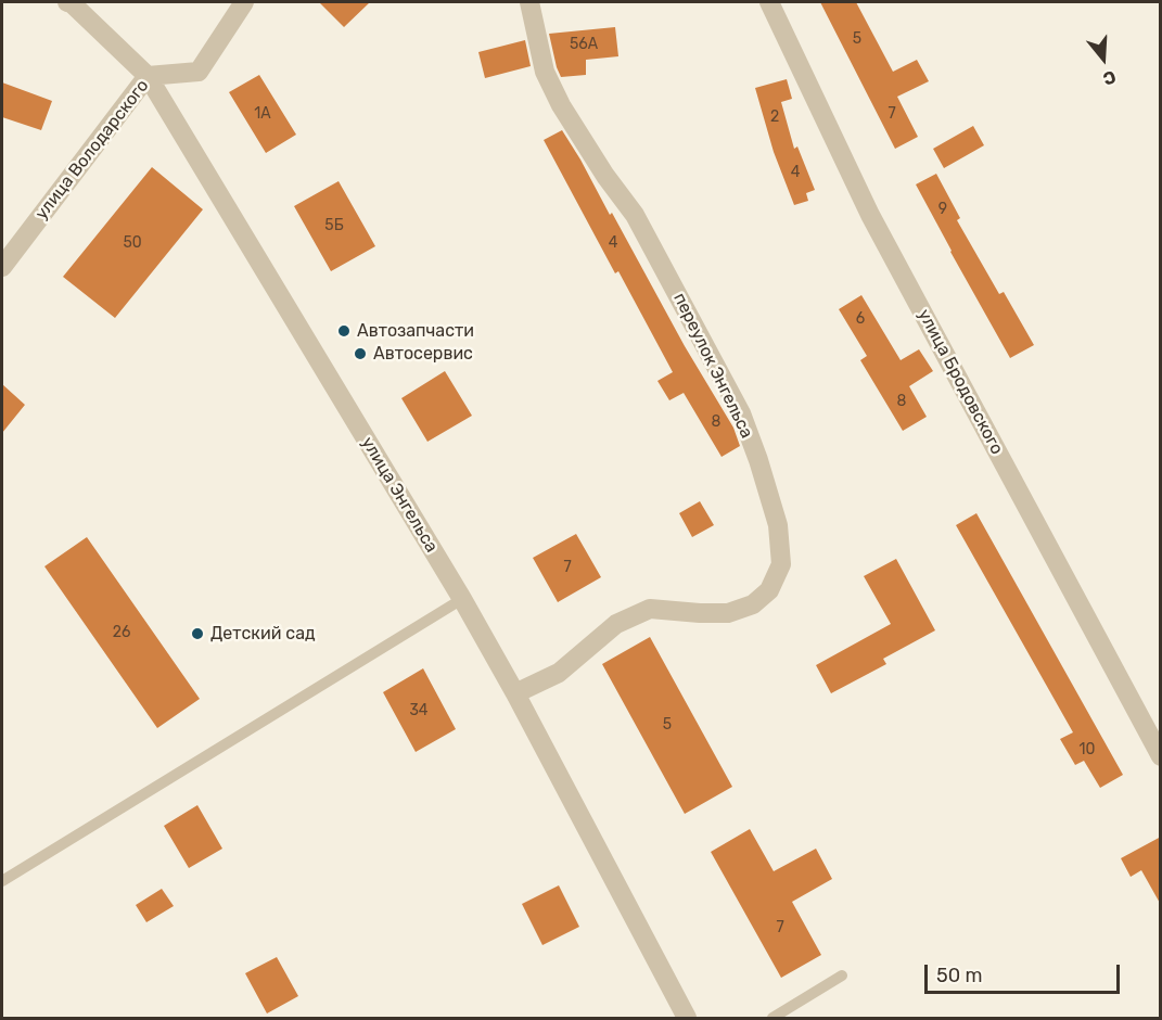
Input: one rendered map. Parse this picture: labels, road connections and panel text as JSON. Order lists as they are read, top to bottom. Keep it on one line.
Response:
{"streets":{"street":["улица Володарского","переулок Энгельса","улица Бродовского","улица Энгельса"]},"crossings":[["улица Володарского","улица Энгельса"],["переулок Энгельса","улица Энгельса"]],"places":["Автозапчасти","Автосервис","Детский сад"],"house_numbers":["5","56А","1А","7","2","4","9","5Б","50","4","6","8","8","7","26","34","5","10","7"],"scale_bar":"50 m","north":"bottom"}
